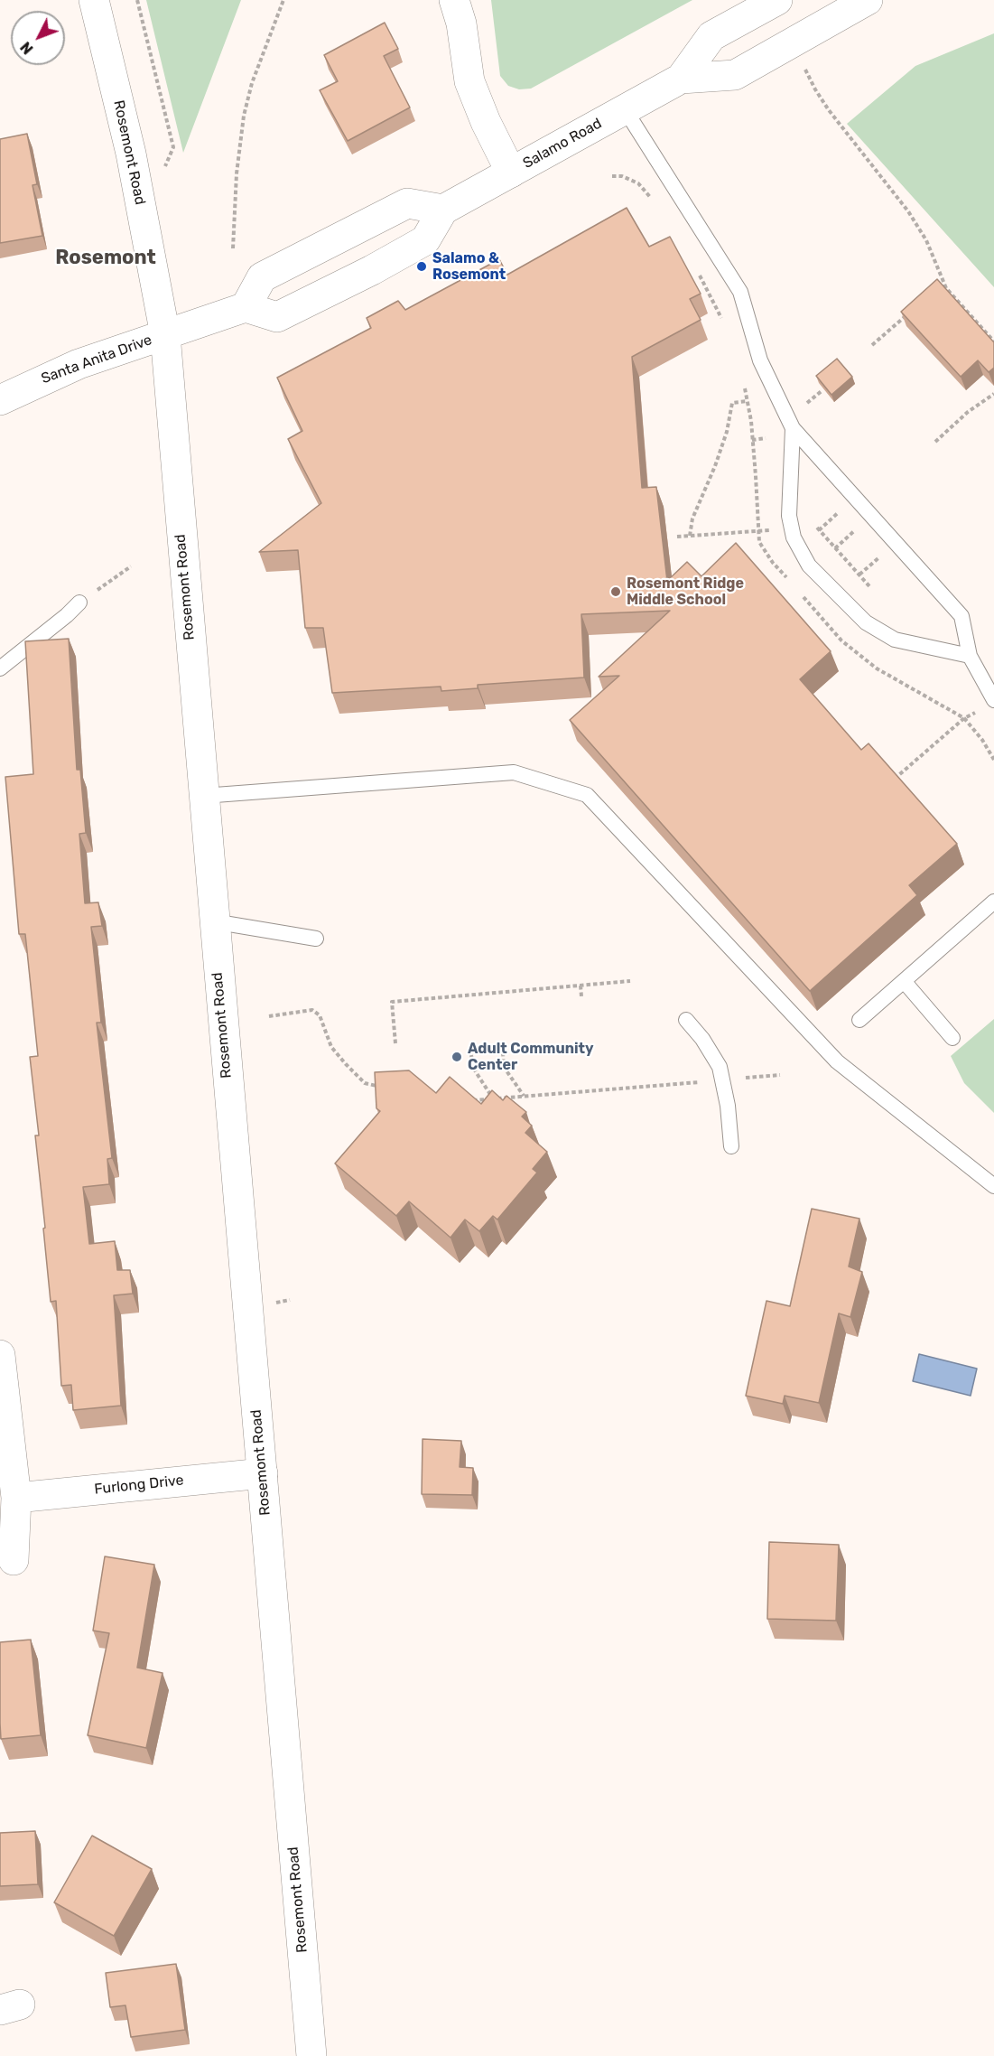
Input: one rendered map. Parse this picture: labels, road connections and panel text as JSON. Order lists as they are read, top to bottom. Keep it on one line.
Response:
{"streets":{"main road":["Salamo Road","Rosemont Road","Santa Anita Drive","Furlong Drive"]},"crossings":[["Rosemont Road","Santa Anita Drive"],["Rosemont Road","Furlong Drive"]],"districts":["Rosemont"],"places":["Salamo & Rosemont","Rosemont Ridge Middle School","Adult Community Center"],"north":"bottom left"}
